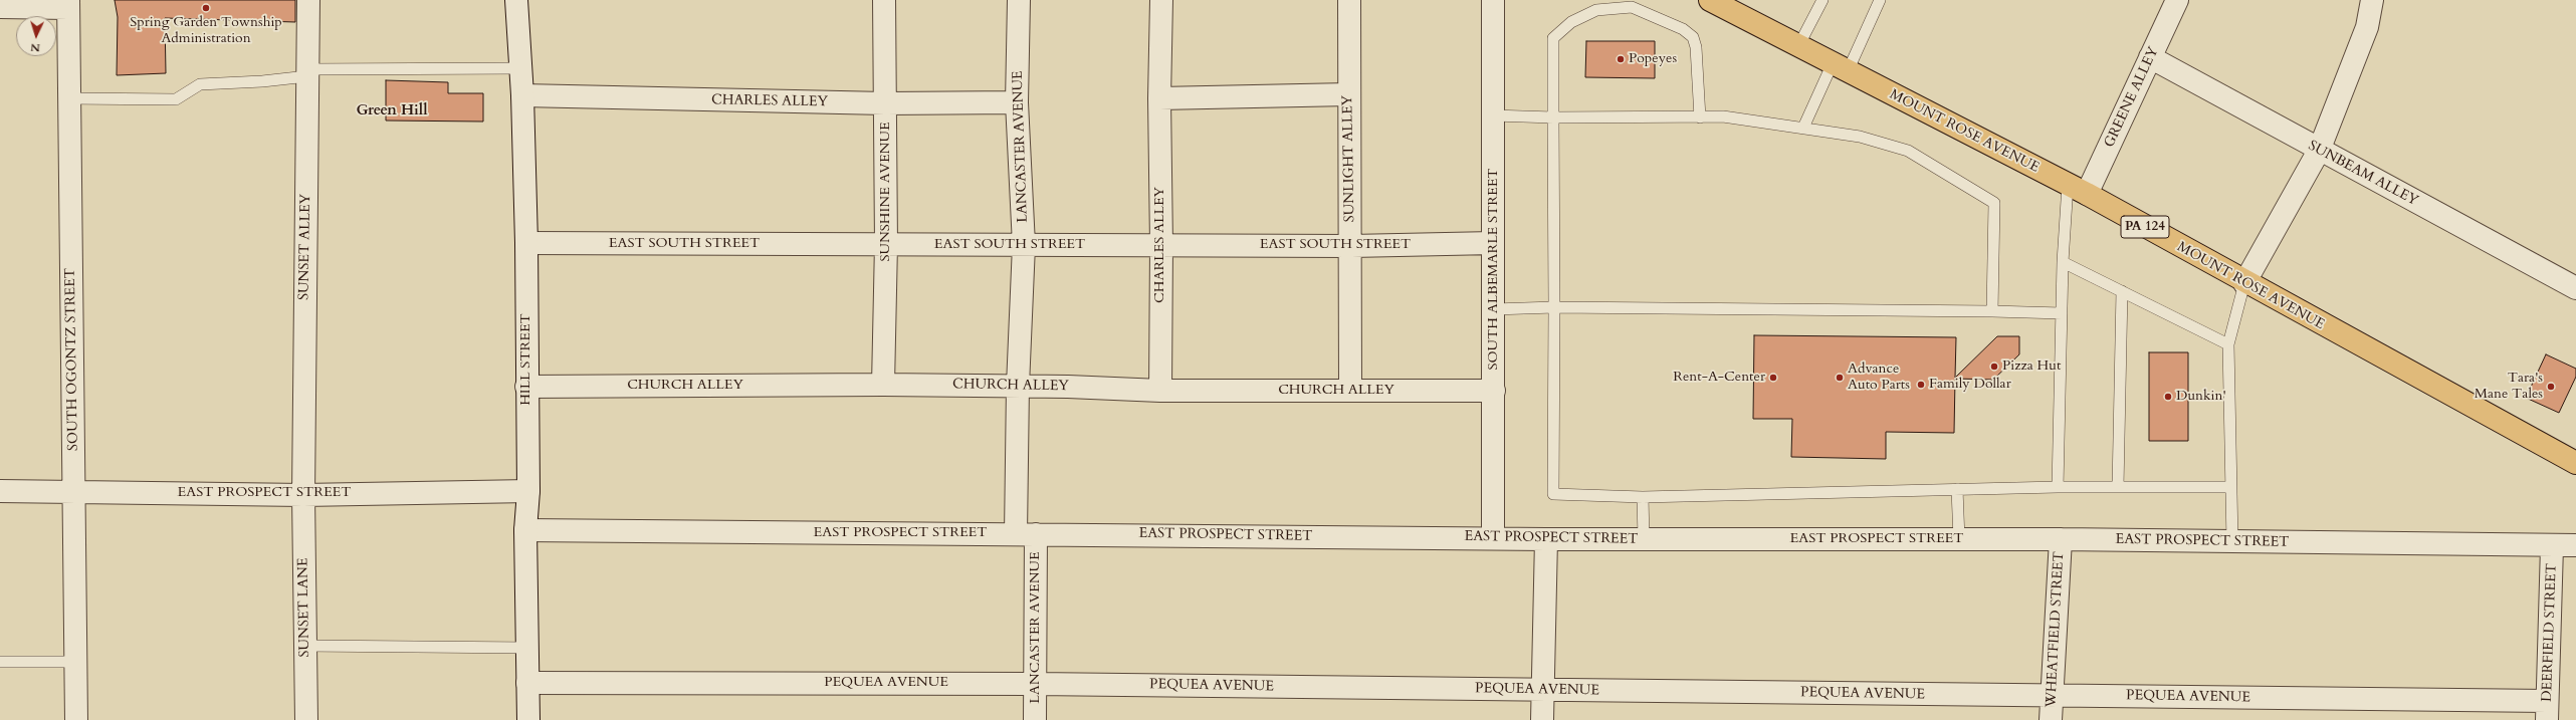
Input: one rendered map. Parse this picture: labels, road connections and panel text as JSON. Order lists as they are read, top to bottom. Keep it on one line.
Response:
{"streets":{"main road":["MOUNT ROSE AVENUE","PA 124"],"street":["GREENE ALLEY","CHARLES ALLEY","LANCASTER AVENUE","SUNLIGHT ALLEY","SUNBEAM ALLEY","SUNSHINE AVENUE","EAST SOUTH STREET","SUNSET ALLEY","SOUTH ALBEMARLE STREET","SOUTH OGONTZ STREET","HILL STREET","CHURCH ALLEY","EAST PROSPECT STREET","SUNSET LANE","WHEATFIELD STREET","DEERFIELD STREET","PEQUEA AVENUE"]},"crossings":[["GREENE ALLEY","MOUNT ROSE AVENUE"],["GREENE ALLEY","SUNBEAM ALLEY"],["CHARLES ALLEY","LANCASTER AVENUE"],["CHARLES ALLEY","SUNSHINE AVENUE"],["CHARLES ALLEY","EAST SOUTH STREET"],["CHARLES ALLEY","HILL STREET"],["CHARLES ALLEY","CHURCH ALLEY"],["LANCASTER AVENUE","EAST SOUTH STREET"],["LANCASTER AVENUE","CHURCH ALLEY"],["LANCASTER AVENUE","EAST PROSPECT STREET"],["LANCASTER AVENUE","PEQUEA AVENUE"],["SUNLIGHT ALLEY","EAST SOUTH STREET"],["SUNLIGHT ALLEY","CHURCH ALLEY"],["SUNSHINE AVENUE","EAST SOUTH STREET"],["SUNSHINE AVENUE","CHURCH ALLEY"],["EAST SOUTH STREET","SOUTH ALBEMARLE STREET"],["EAST SOUTH STREET","HILL STREET"],["SUNSET ALLEY","EAST PROSPECT STREET"],["SUNSET ALLEY","SUNSET LANE"],["SOUTH ALBEMARLE STREET","CHURCH ALLEY"],["SOUTH ALBEMARLE STREET","EAST PROSPECT STREET"],["SOUTH OGONTZ STREET","EAST PROSPECT STREET"],["HILL STREET","CHURCH ALLEY"],["HILL STREET","EAST PROSPECT STREET"],["HILL STREET","PEQUEA AVENUE"],["EAST PROSPECT STREET","SUNSET LANE"],["EAST PROSPECT STREET","WHEATFIELD STREET"],["EAST PROSPECT STREET","DEERFIELD STREET"],["WHEATFIELD STREET","PEQUEA AVENUE"],["DEERFIELD STREET","PEQUEA AVENUE"]],"districts":["Green Hill"],"places":["Spring Garden Township Administration","Popeyes","Pizza Hut","Rent-A-Center","Advance Auto Parts","Family Dollar","Tara's Mane Tales","Dunkin'"],"north":"bottom"}
